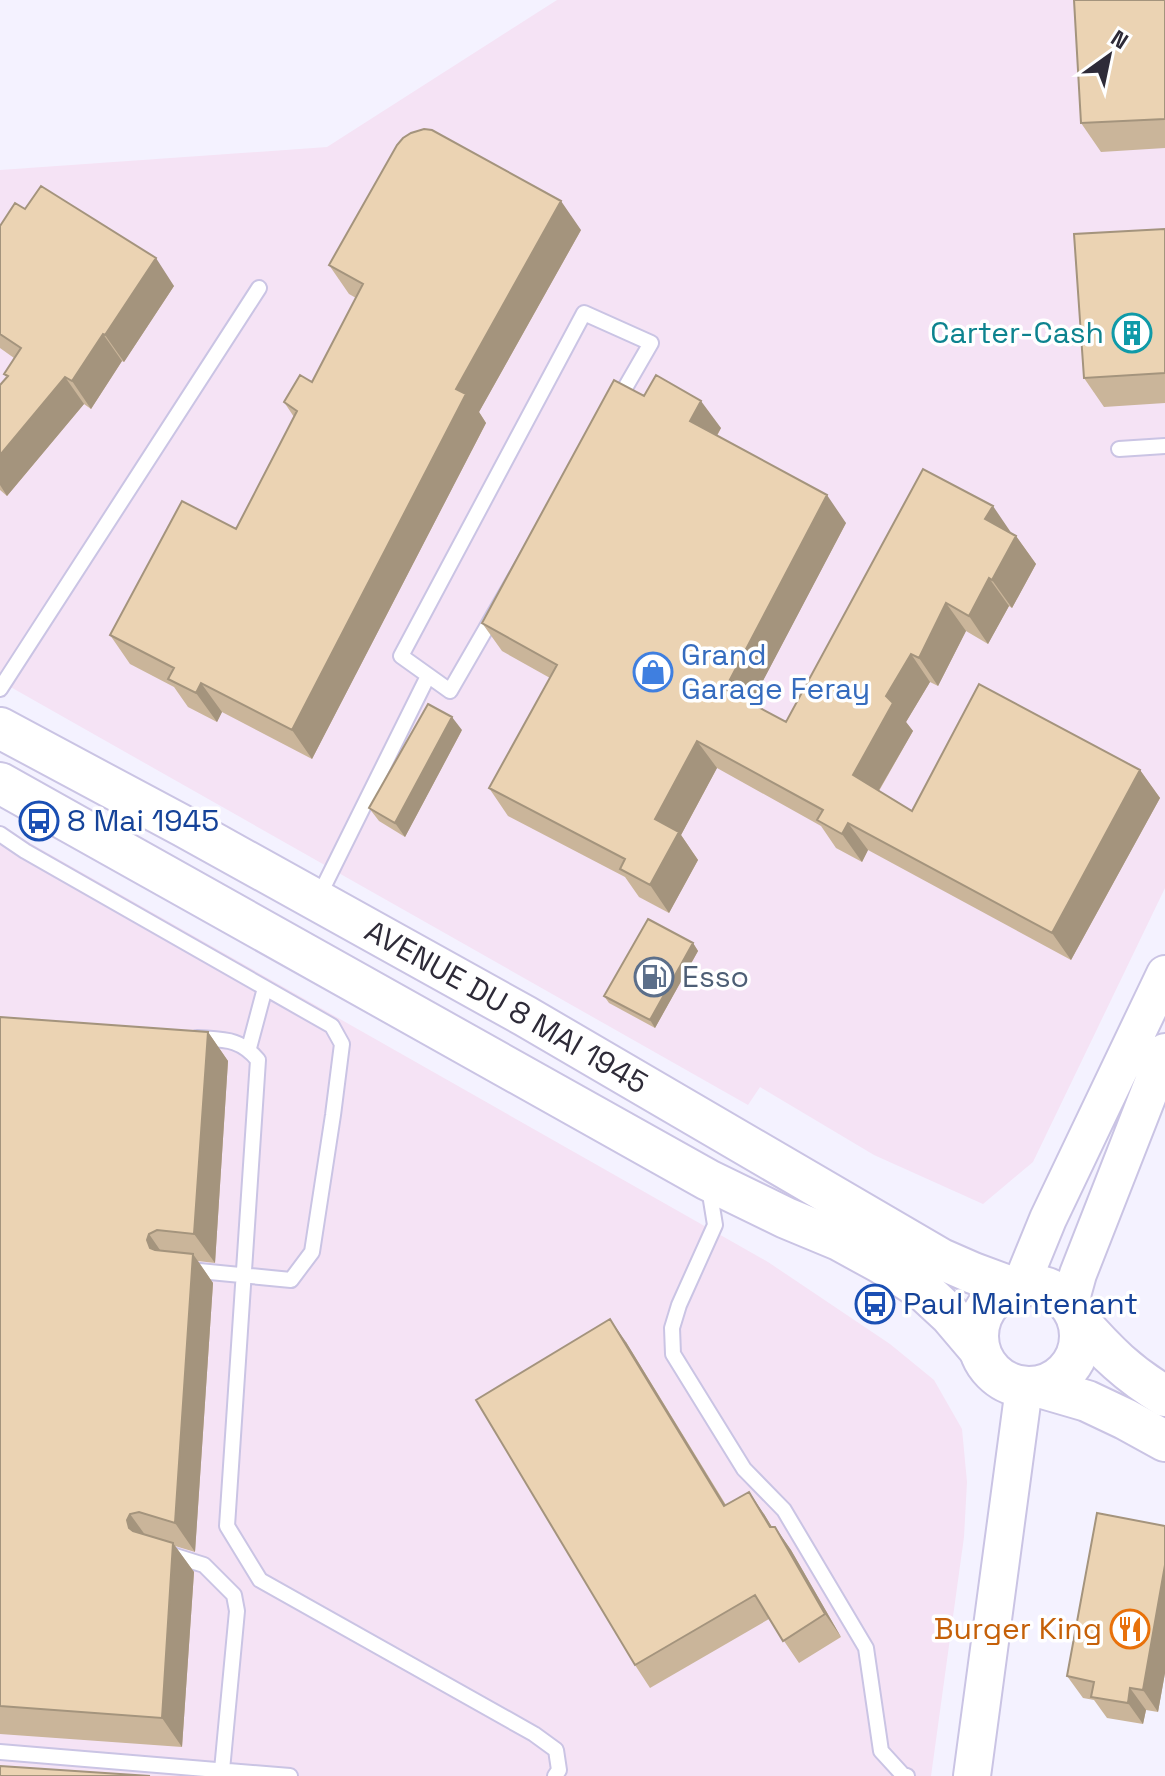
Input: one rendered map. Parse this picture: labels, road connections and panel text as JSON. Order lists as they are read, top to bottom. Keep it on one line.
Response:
{"streets":{"main road":["AVENUE DU 8 MAI 1945"]},"places":{"building":["Carter-Cash"],"shop":["Grand Garage Feray"],"bus stop":["8 Mai 1945","Paul Maintenant"],"fuel station":["Esso"],"restaurant":["Burger King"]},"north":"top right"}
